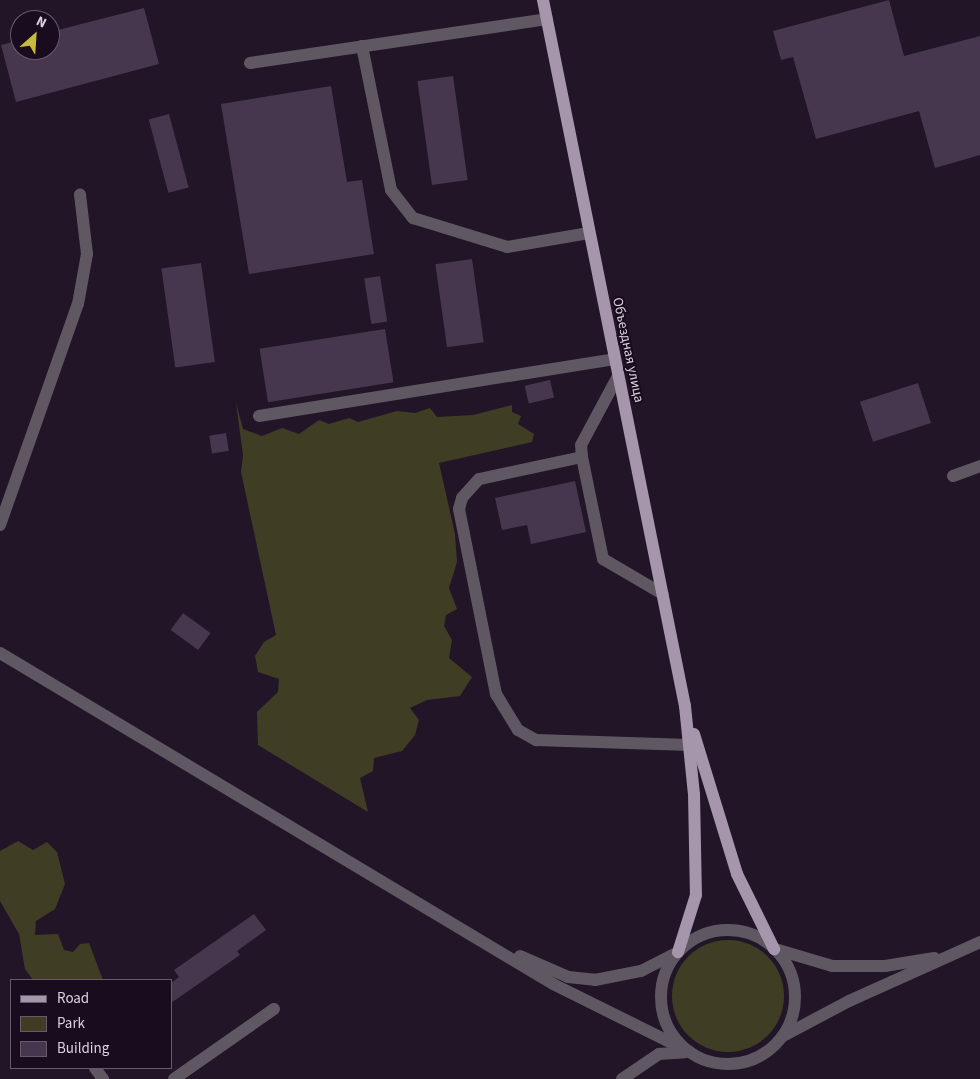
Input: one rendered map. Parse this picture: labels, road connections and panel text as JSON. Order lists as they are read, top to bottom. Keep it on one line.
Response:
{"streets":{"main road":["Объездная улица"]},"legend":["Road","Park","Building"],"north":"top right"}
